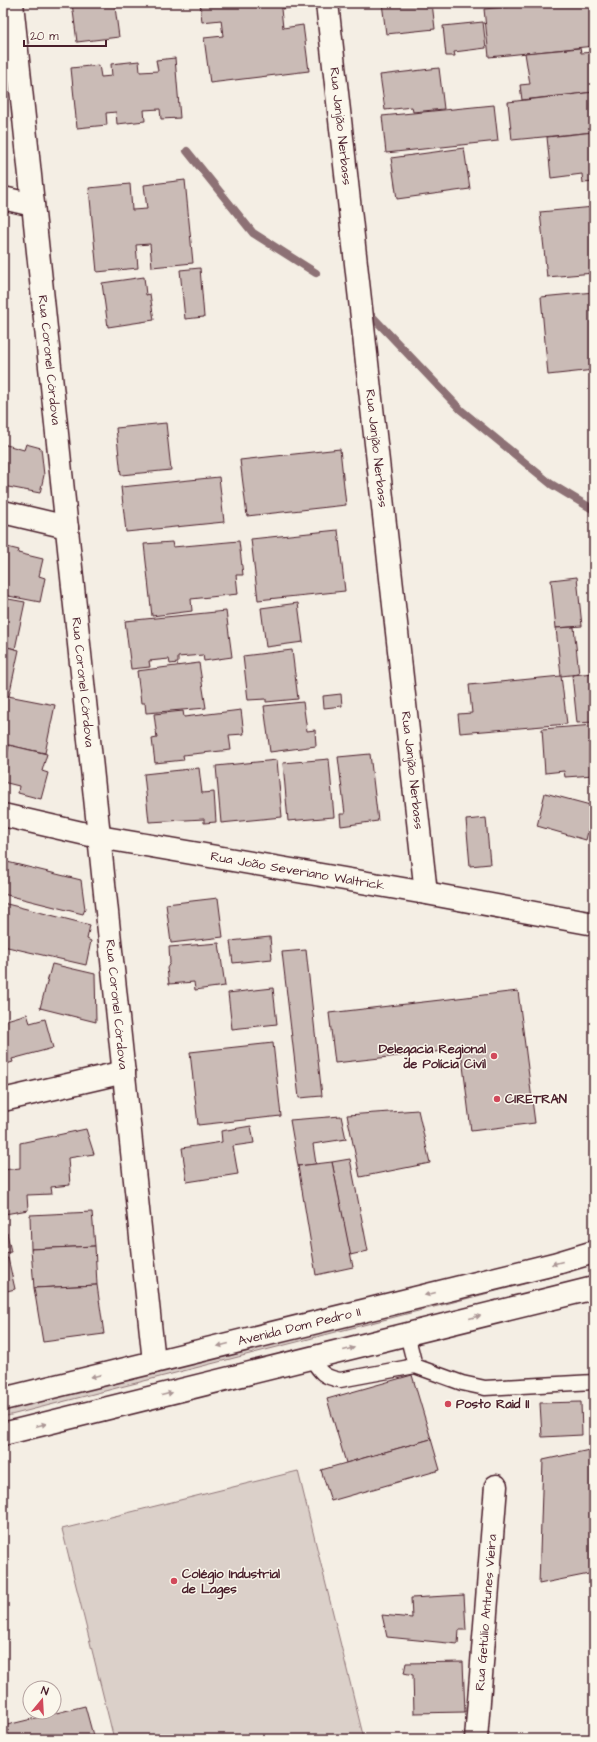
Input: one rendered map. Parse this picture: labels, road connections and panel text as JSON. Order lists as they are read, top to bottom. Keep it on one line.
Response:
{"streets":{"street":["Rua Janjão Nerbass","Rua Coronel Córdova","Rua João Severiano Waltrick","Avenida Dom Pedro II","Rua Getúlio Antunes Vieira"]},"crossings":[["Rua Janjão Nerbass","Rua João Severiano Waltrick"],["Rua Coronel Córdova","Rua João Severiano Waltrick"],["Rua Coronel Córdova","Avenida Dom Pedro II"]],"places":["Delegacia Regional de Polícia Civil","CIRETRAN","Posto Raid II","Colégio Industrial de Lages"],"scale_bar":"20 m","north":"top"}
